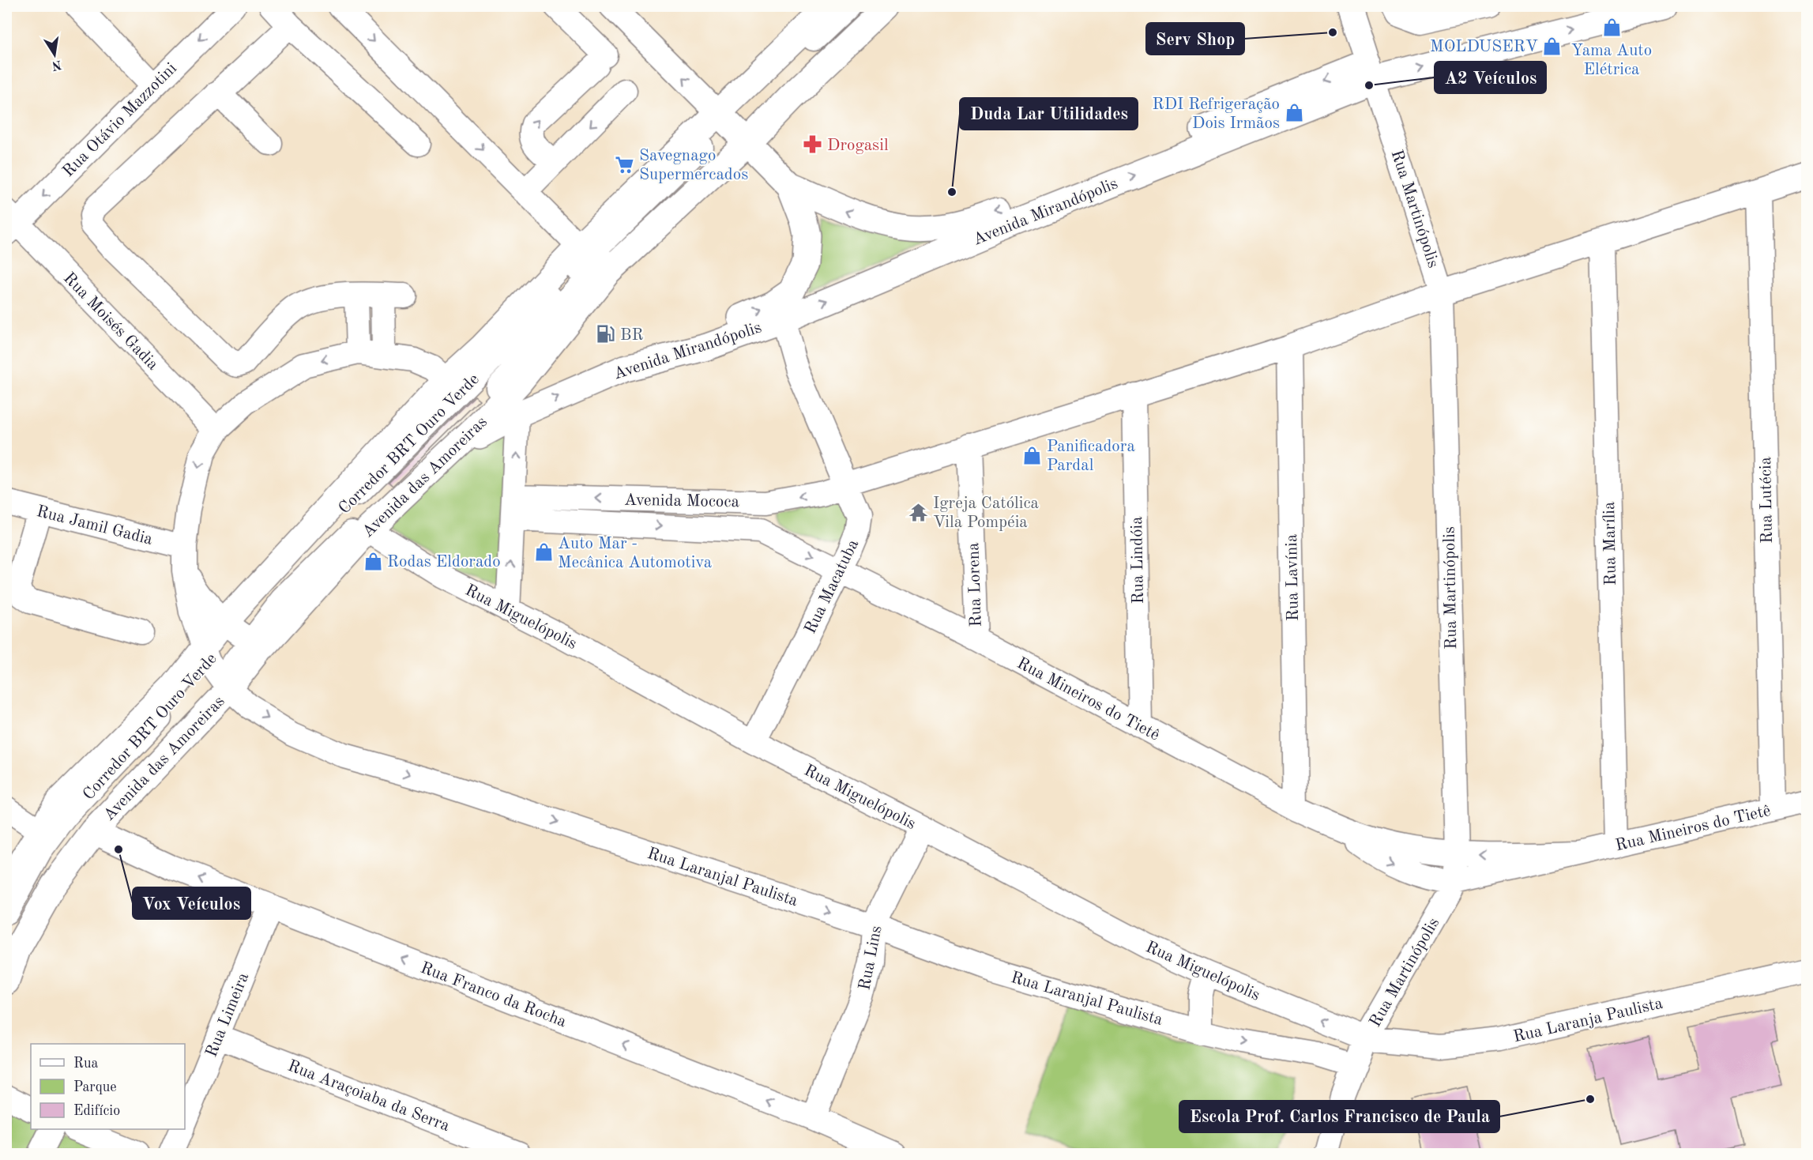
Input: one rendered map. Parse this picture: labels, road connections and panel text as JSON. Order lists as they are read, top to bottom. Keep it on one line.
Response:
{"streets":{"main road":["Avenida Mirandópolis","Avenida das Amoreiras"],"street":["Rua Otávio Mazzotini","Rua Martinópolis","Rua Moisés Gadia","Corredor BRT Ouro Verde","Avenida Mococa","Rua Lutécia","Rua Jamil Gadia","Rua Marília","Rua Lindóia","Rua Lavínia","Rua Lorena","Rua Macatuba","Rua Miguelópolis","Rua Mineiros do Tietê","Rua Laranjal Paulista","Rua Lins","Rua Franco da Rocha","Rua Limeira","Rua Laranja Paulista","Rua Araçoiaba da Serra"]},"crossings":[["Rua Otávio Mazzotini","Rua Moisés Gadia"],["Rua Martinópolis","Avenida Mirandópolis"],["Rua Martinópolis","Avenida Mococa"],["Rua Martinópolis","Rua Miguelópolis"],["Rua Martinópolis","Rua Mineiros do Tietê"],["Rua Martinópolis","Rua Laranjal Paulista"],["Rua Martinópolis","Rua Laranja Paulista"],["Avenida Mirandópolis","Avenida das Amoreiras"],["Avenida Mirandópolis","Rua Macatuba"],["Corredor BRT Ouro Verde","Avenida das Amoreiras"],["Corredor BRT Ouro Verde","Rua Laranjal Paulista"],["Avenida das Amoreiras","Rua Miguelópolis"],["Avenida das Amoreiras","Rua Laranjal Paulista"],["Avenida das Amoreiras","Rua Franco da Rocha"],["Avenida Mococa","Rua Lutécia"],["Avenida Mococa","Rua Marília"],["Avenida Mococa","Rua Lindóia"],["Avenida Mococa","Rua Lavínia"],["Avenida Mococa","Rua Lorena"],["Avenida Mococa","Rua Macatuba"],["Avenida Mococa","Rua Mineiros do Tietê"],["Rua Lutécia","Rua Mineiros do Tietê"],["Rua Marília","Rua Mineiros do Tietê"],["Rua Lindóia","Rua Mineiros do Tietê"],["Rua Lavínia","Rua Mineiros do Tietê"],["Rua Lorena","Rua Mineiros do Tietê"],["Rua Macatuba","Rua Miguelópolis"],["Rua Macatuba","Rua Mineiros do Tietê"],["Rua Miguelópolis","Rua Lins"],["Rua Miguelópolis","Rua Laranja Paulista"],["Rua Laranjal Paulista","Rua Lins"],["Rua Lins","Rua Franco da Rocha"],["Rua Franco da Rocha","Rua Limeira"],["Rua Limeira","Rua Araçoiaba da Serra"]],"one_way":["Rua Otávio Mazzotini","Rua Laranjal Paulista","Rua Franco da Rocha"],"places":{"shop":["Yama Auto Elétrica","MOLDUSERV","RDI Refrigeração Dois Irmãos","Panificadora Pardal","Auto Mar - Mecânica Automotiva","Rodas Eldorado"],"other":["Serv Shop","A2 Veículos","Duda Lar Utilidades","Vox Veículos","Escola Prof. Carlos Francisco de Paula"],"pharmacy":["Drogasil"],"supermarket":["Savegnago Supermercados"],"fuel station":["BR"],"temple":["Igreja Católica Vila Pompéia"]},"legend":["Rua","Parque","Edifício"],"north":"bottom"}
